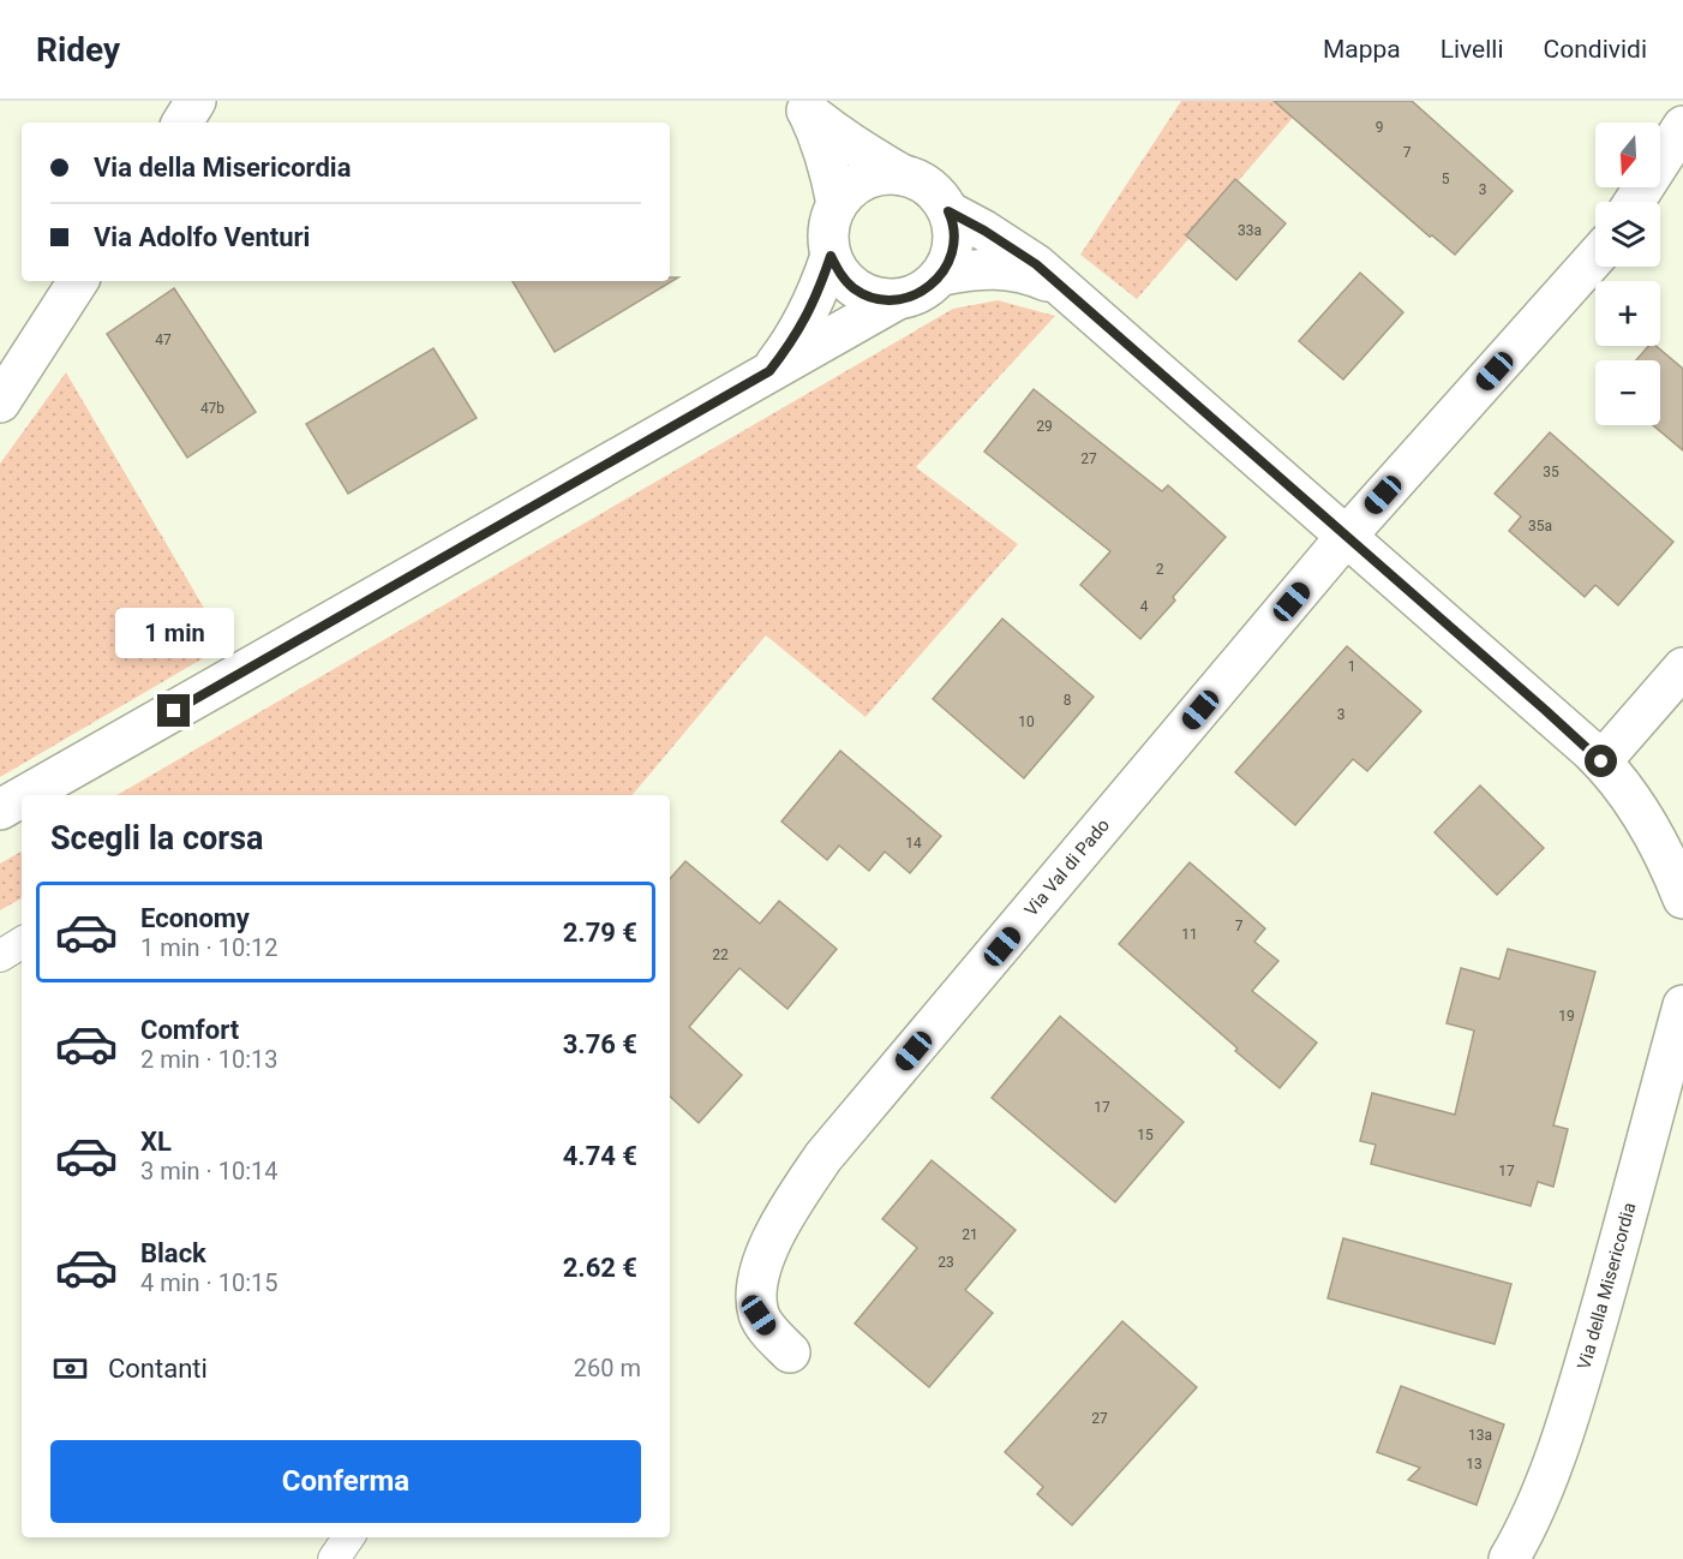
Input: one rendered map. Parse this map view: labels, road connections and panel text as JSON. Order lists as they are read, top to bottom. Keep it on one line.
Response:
{"streets":{"street":["Via Val di Pado","Via della Misericordia"]},"house_numbers":["9","7","5","3","33a","47","47b","29","27","35","35a","2","4","1","8","3","10","14","7","11","22","19","17","15","17","21","23","27","13a","13"],"north":"bottom","page":{"header":"Ridey","nav":["Mappa","Livelli","Condividi"],"map_buttons":["+","−"],"banner":["Via della Misericordia","Via Adolfo Venturi"],"bubble":"1 min","heading":"Scegli la corsa","list":[{"name":"Economy","note":"1 min · 10:12","value":"2.79 €"},{"name":"Comfort","note":"2 min · 10:13","value":"3.76 €"},{"name":"XL","note":"3 min · 10:14","value":"4.74 €"},{"name":"Black","note":"4 min · 10:15","value":"2.62 €"}],"pay":["Contanti","260 m"],"buttons":"Conferma"}}
